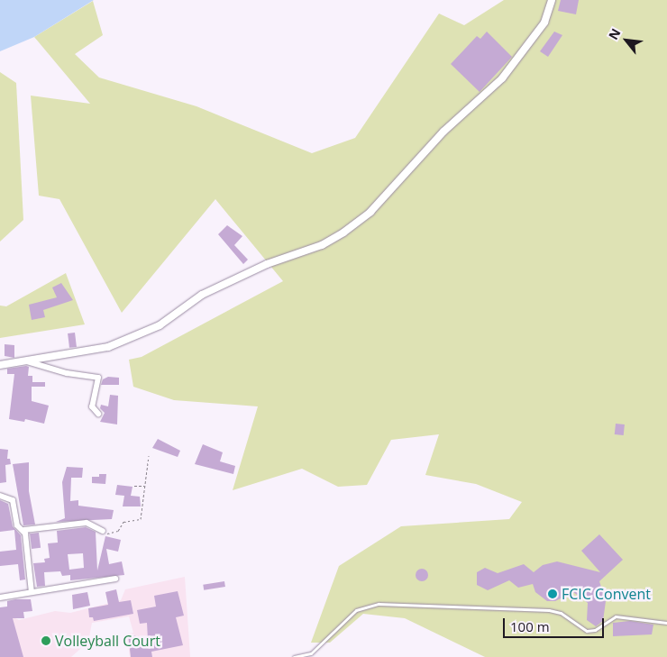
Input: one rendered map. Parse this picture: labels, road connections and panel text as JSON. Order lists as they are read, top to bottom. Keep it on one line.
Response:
{"places":["FCIC Convent","Volleyball Court"],"scale_bar":"100 m","north":"top left"}
